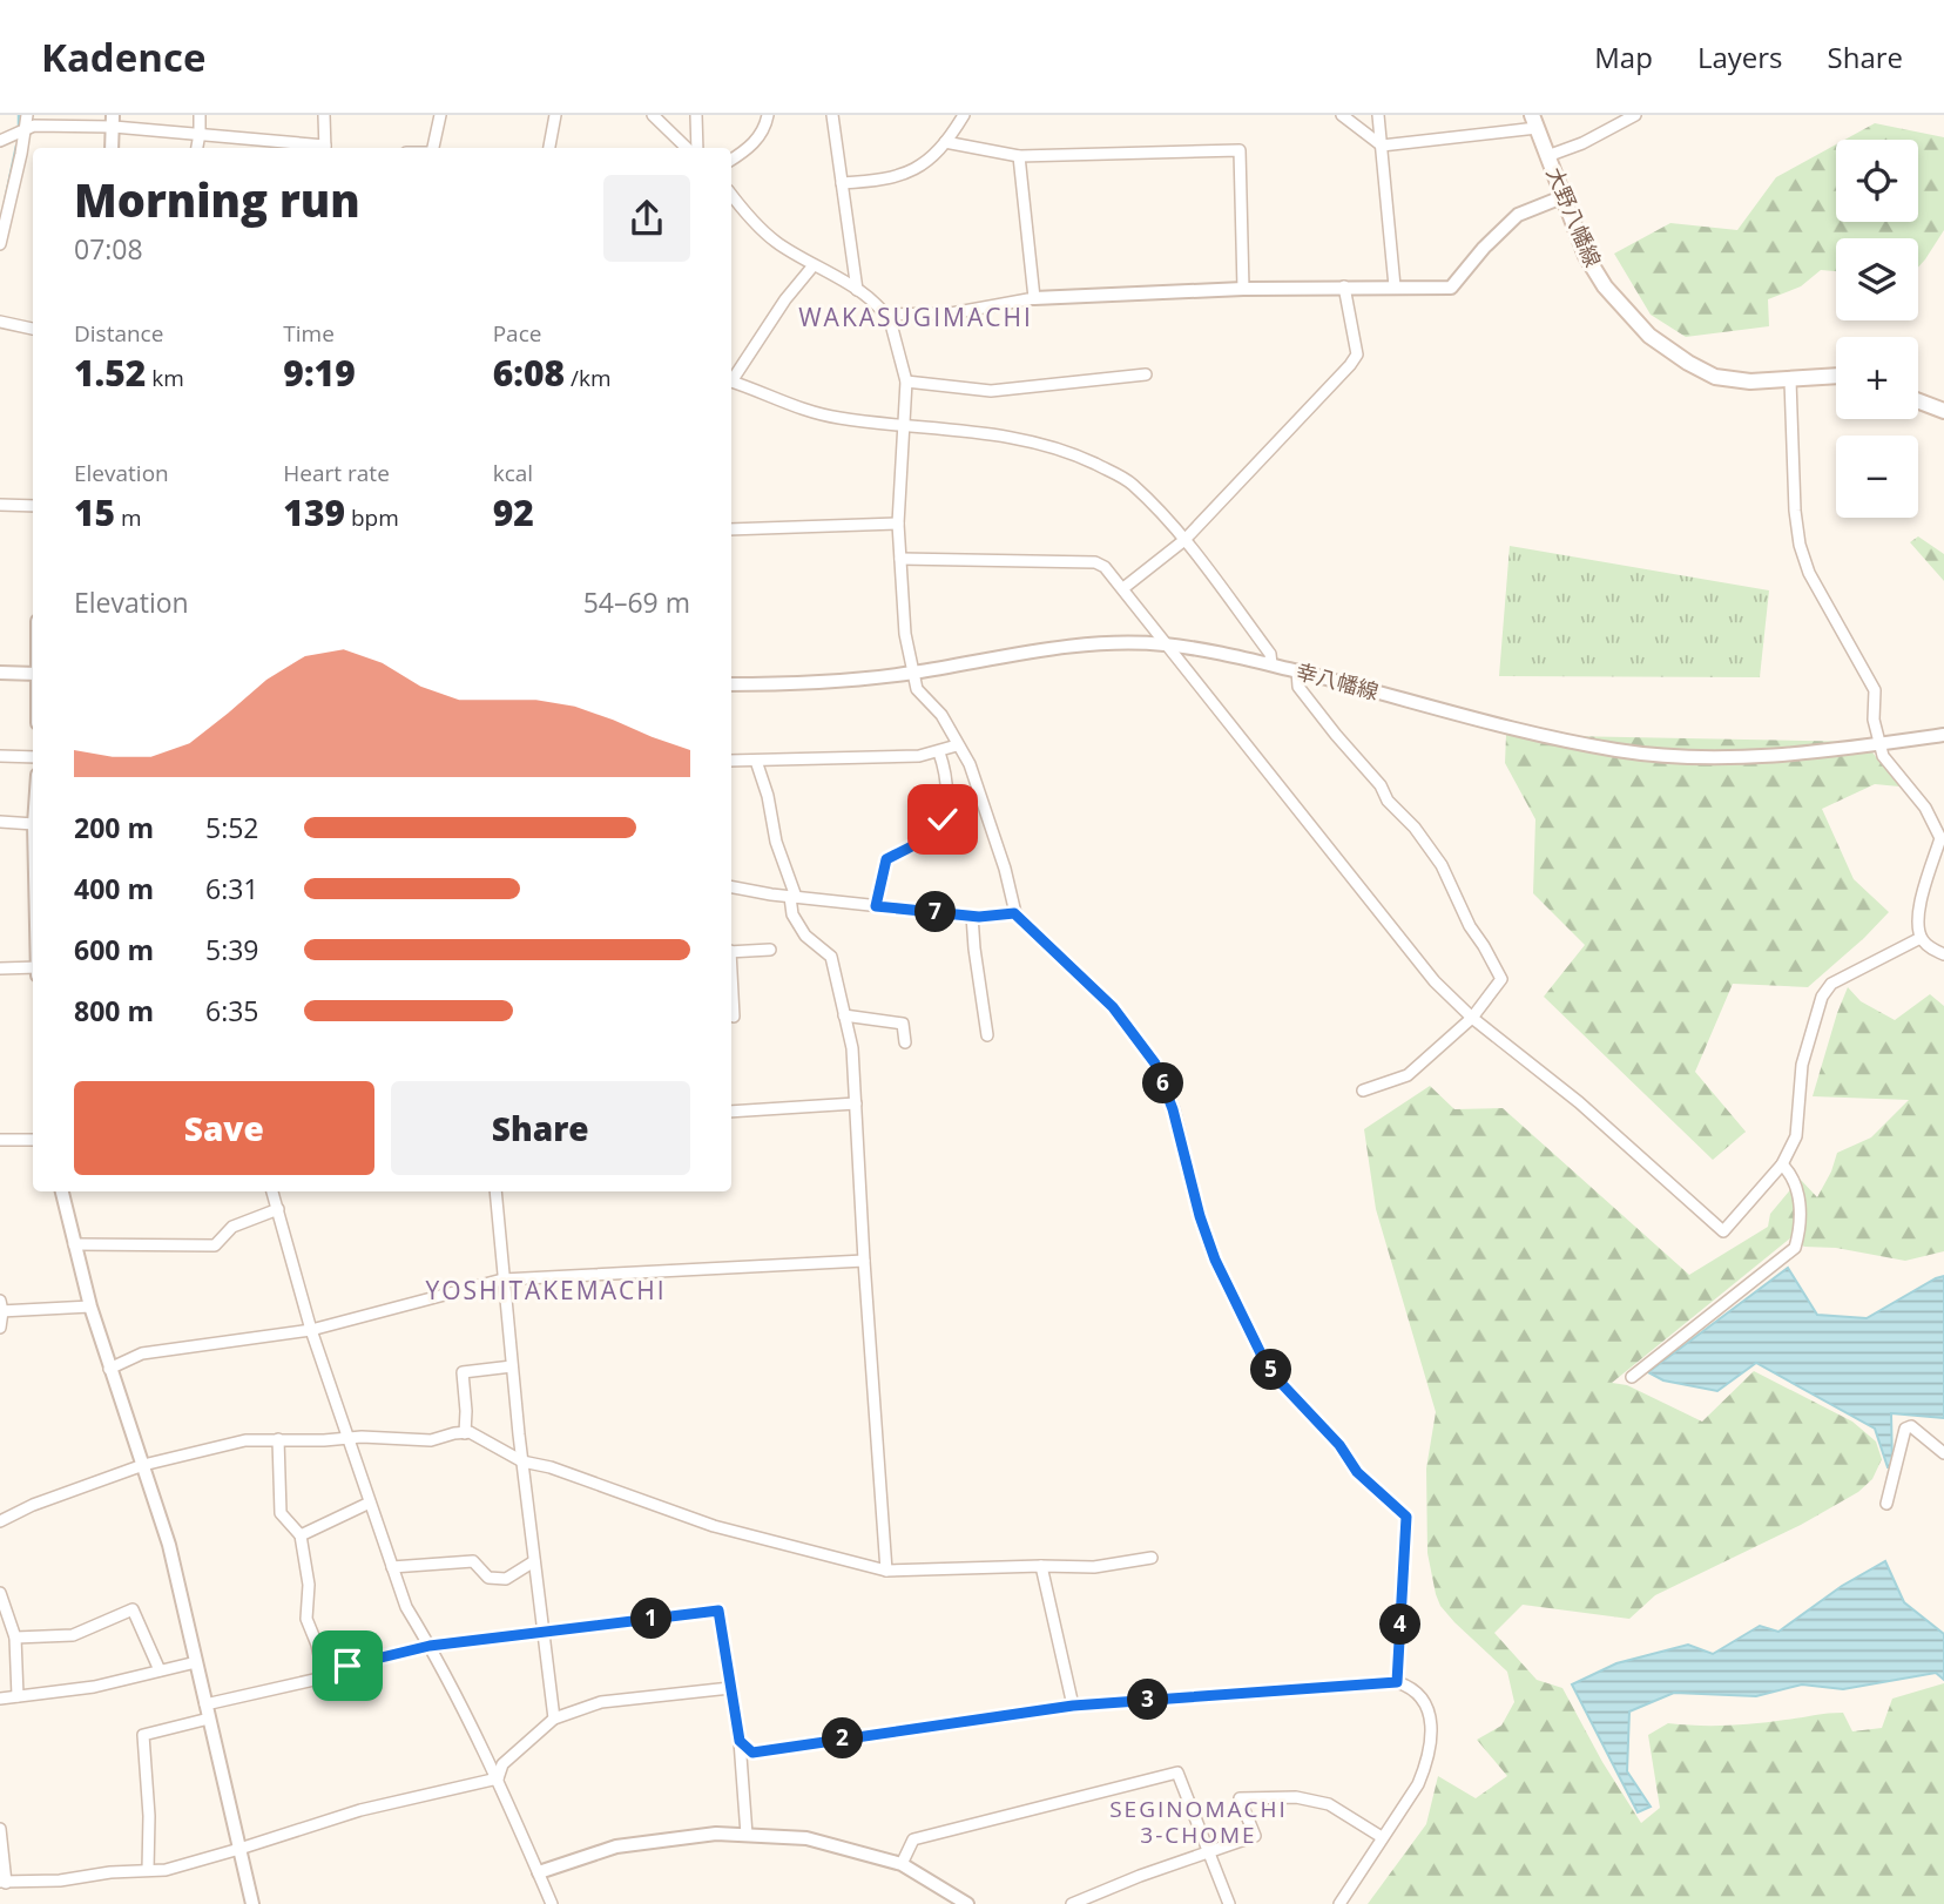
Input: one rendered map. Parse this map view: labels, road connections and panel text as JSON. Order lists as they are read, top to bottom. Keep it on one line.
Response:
{"streets":{"main road":["大野八幡線"],"street":["幸八幡線"]},"districts":["WAKASUGIMACHI","YOSHITAKEMACHI","SEGINOMACHI 3-CHOME"],"page":{"header":"Kadence","nav":["Map","Layers","Share"],"map_buttons":["+","−"],"heading":["Morning run","07:08"],"stats":[["Distance","1.52 km"],["Time","9:19"],["Pace","6:08 /km"],["Elevation","15 m"],["Heart rate","139 bpm"],["kcal","92"]],"chart":["Elevation","54–69 m"],"list":[{"name":"200 m","note":"5:52"},{"name":"400 m","note":"6:31"},{"name":"600 m","note":"5:39"},{"name":"800 m","note":"6:35"}],"pins":["7","6","5","1","4","3","2"],"buttons":["Save","Share"]}}
